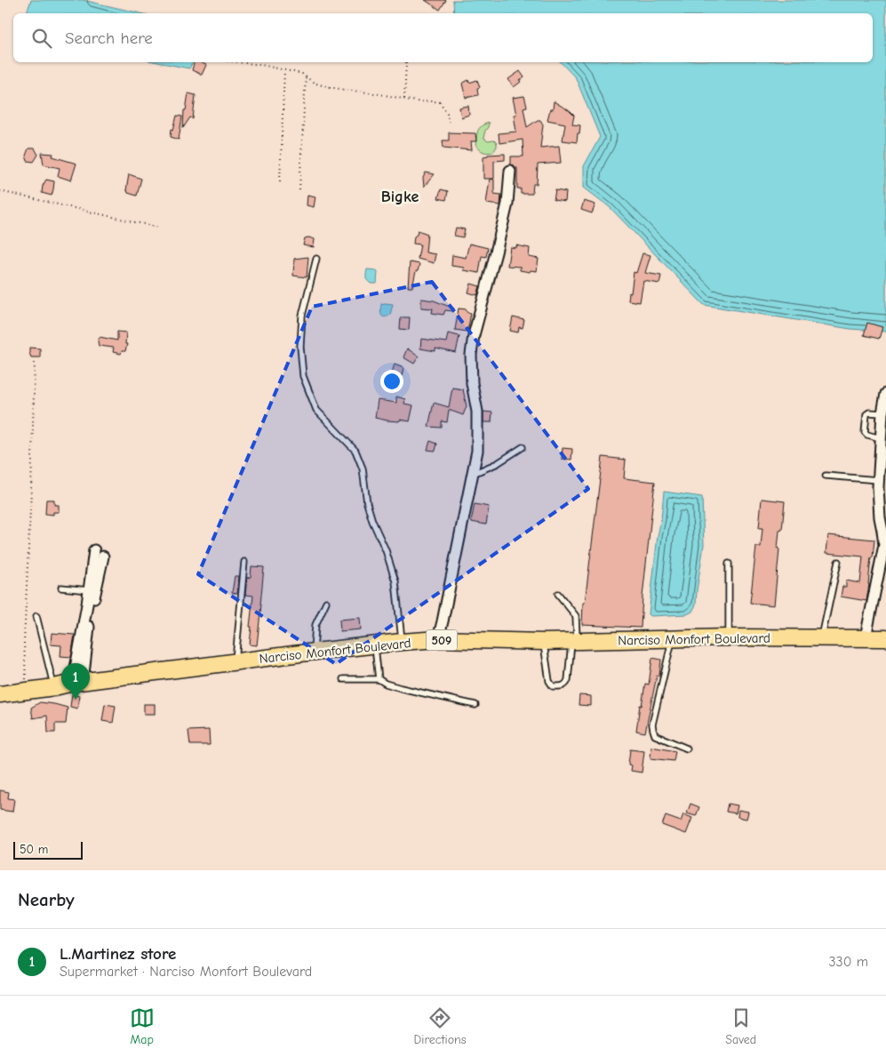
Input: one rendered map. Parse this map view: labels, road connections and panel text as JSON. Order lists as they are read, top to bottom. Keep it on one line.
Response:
{"streets":{"main road":["Narciso Monfort Boulevard","509"]},"districts":["Bigke"],"scale_bar":"50 m","page":{"search":"Search here","pins":"1","scale":"50 m","heading":"Nearby","list":[{"mark":"1","name":"L.Martinez store","note":"Supermarket · Narciso Monfort Boulevard","value":"330 m"}],"nav":["Map","Directions","Saved"]}}
